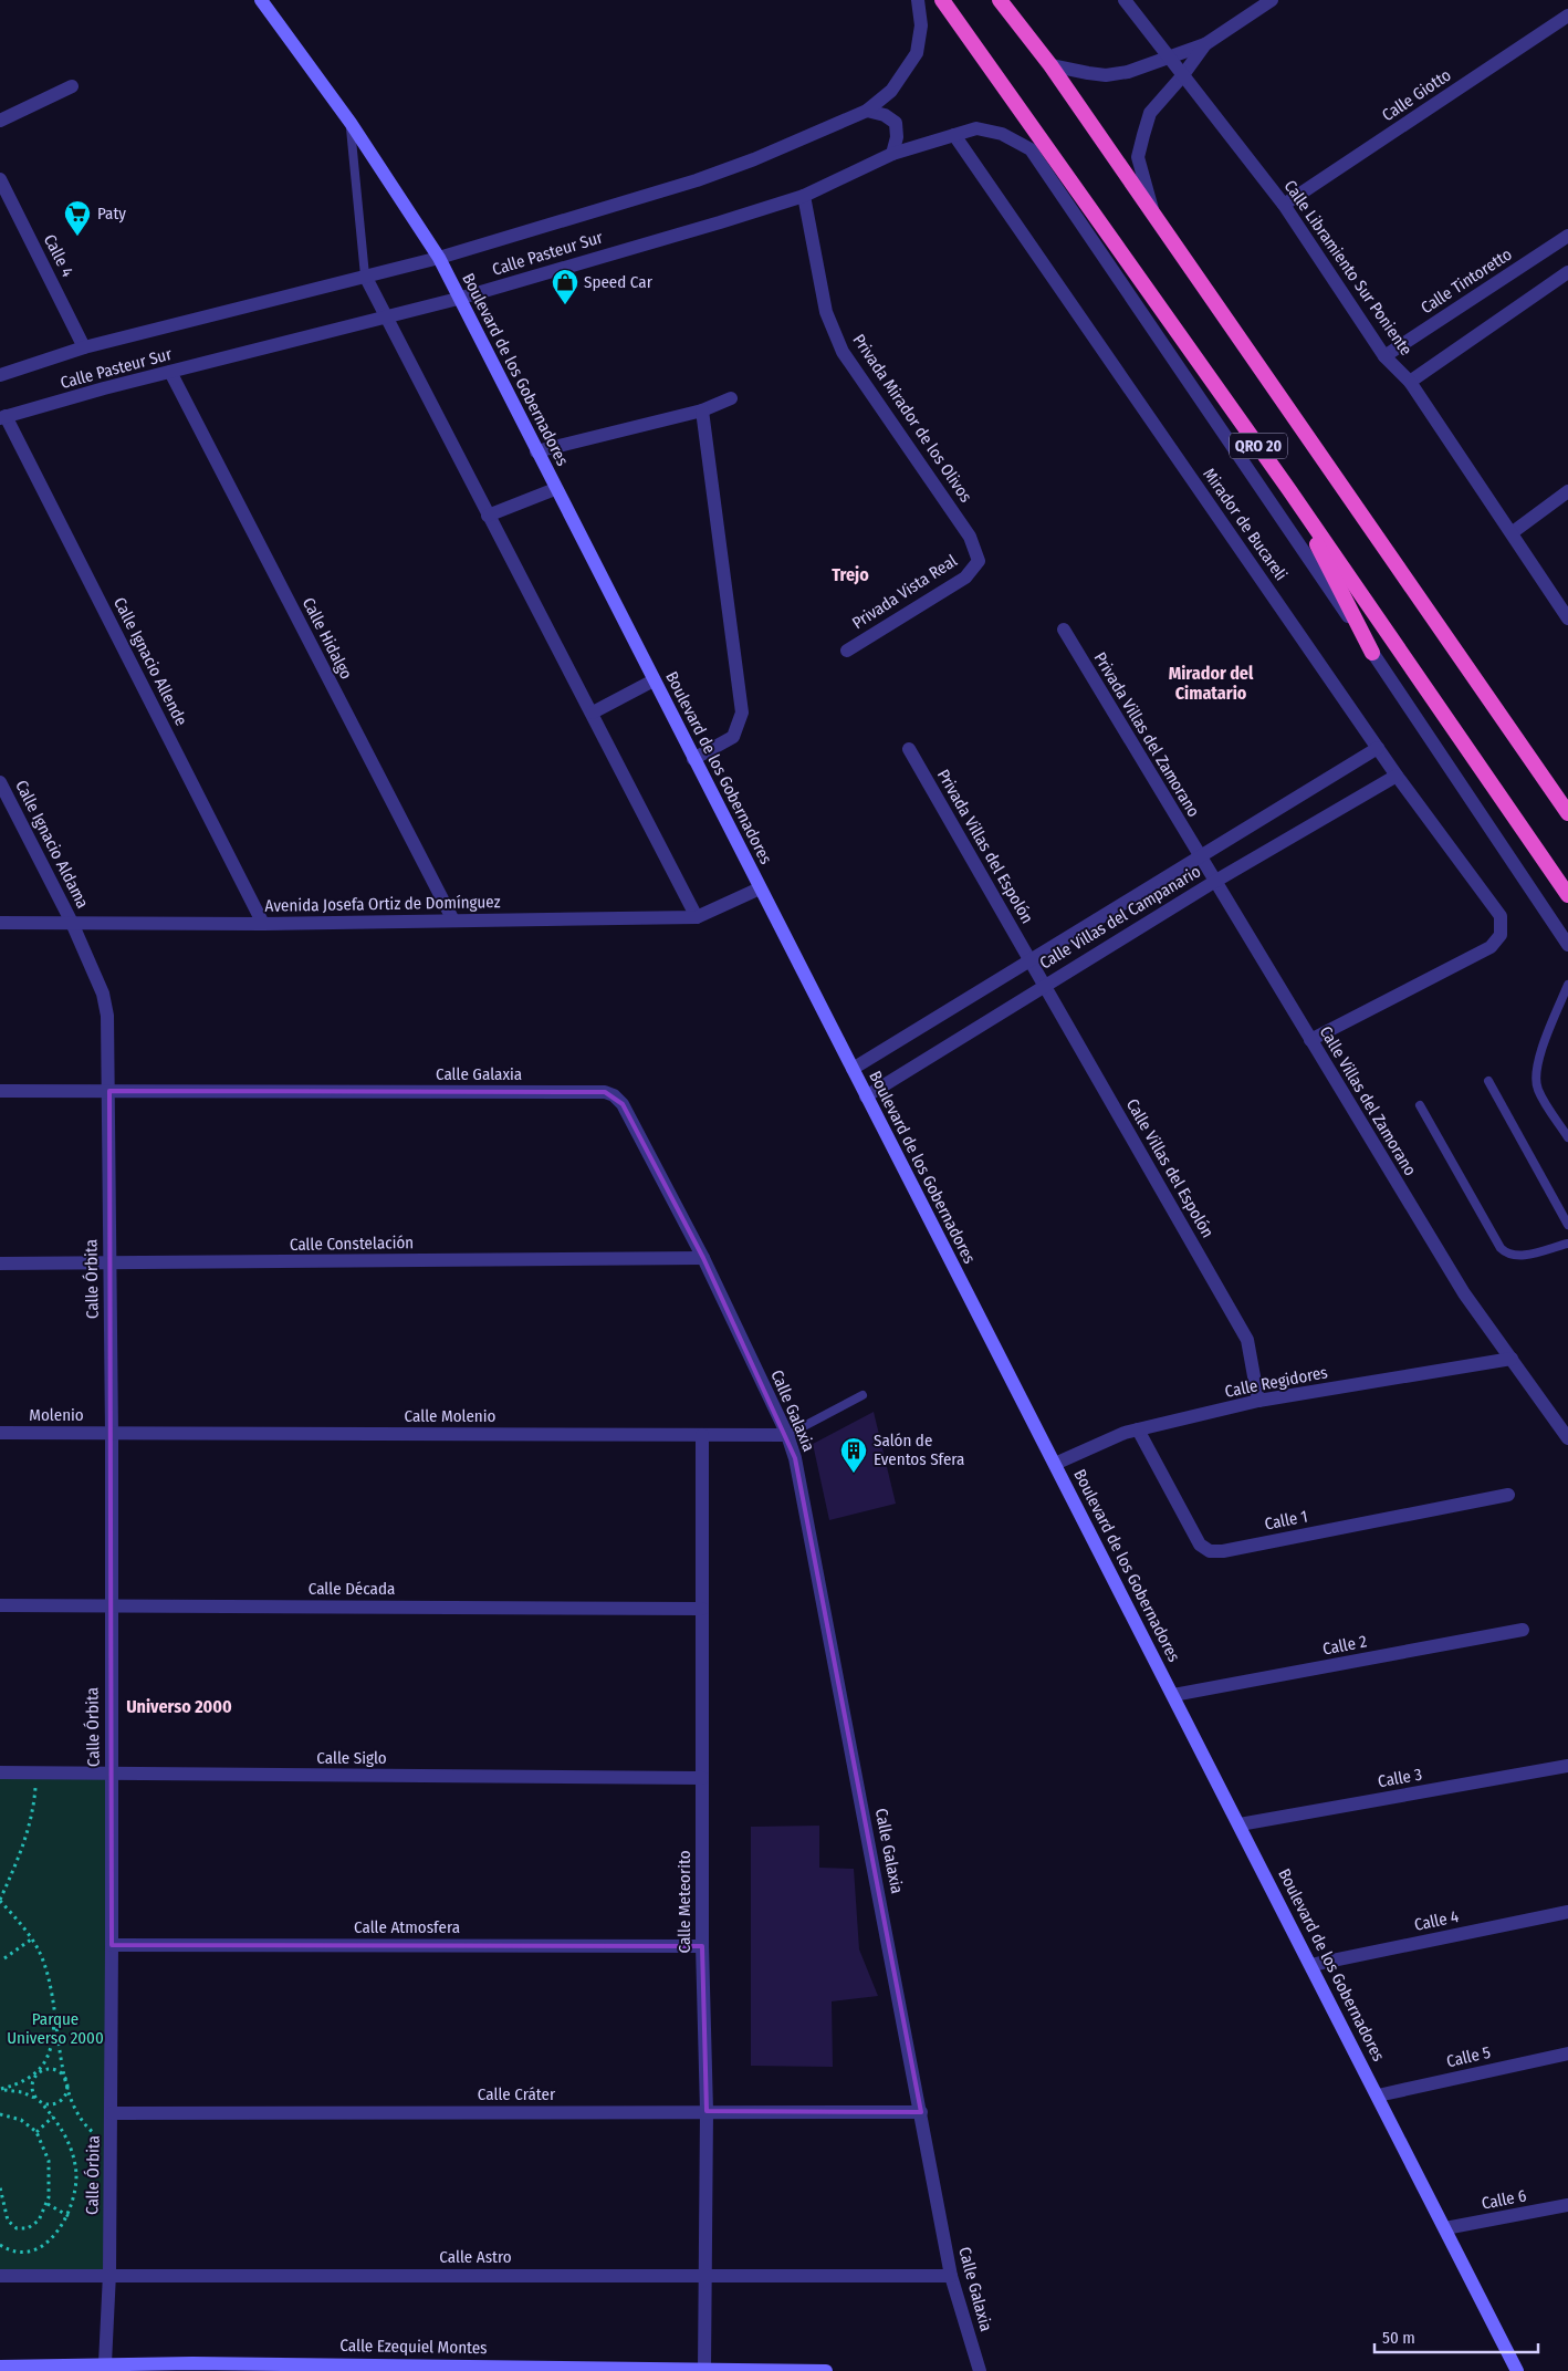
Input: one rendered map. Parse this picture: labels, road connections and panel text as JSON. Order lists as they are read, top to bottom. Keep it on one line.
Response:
{"streets":{"highway":["QRO 20"],"main road":["Boulevard de los Gobernadores","Calle Ezequiel Montes"],"street":["Calle Giotto","Calle Pasteur Sur","Calle 4","Calle Libramiento Sur Poniente","Calle Tintoretto","Privada Mirador de los Olivos","Mirador de Bucareli","Privada Vista Real","Calle Hidalgo","Calle Ignacio Allende","Privada Villas del Zamorano","Calle Ignacio Aldama","Privada Villas del Espolón","Avenida Josefa Ortiz de Domínguez","Calle Villas del Campanario","Calle Galaxia","Calle Villas del Zamorano","Calle Villas del Espolón","Calle Constelación","Calle Órbita","Calle Regidores","Molenio","Calle Molenio","Calle 1","Calle Década","Calle 2","Calle Siglo","Calle 3","Calle Meteorito","Calle Atmosfera","Calle 5","Calle Cráter","Calle 6","Calle Astro"]},"crossings":[["Calle Giotto","Calle Libramiento Sur Poniente"],["Calle Pasteur Sur","Calle 4"],["Calle Pasteur Sur","Boulevard de los Gobernadores"],["Calle Pasteur Sur","Privada Mirador de los Olivos"],["Calle Pasteur Sur","Mirador de Bucareli"],["Calle Pasteur Sur","Calle Hidalgo"],["Calle Pasteur Sur","Calle Ignacio Allende"],["Calle 4","Boulevard de los Gobernadores"],["Calle Libramiento Sur Poniente","Calle Tintoretto"],["Boulevard de los Gobernadores","Avenida Josefa Ortiz de Domínguez"],["Boulevard de los Gobernadores","Calle Villas del Campanario"],["Boulevard de los Gobernadores","Calle Regidores"],["Boulevard de los Gobernadores","Calle 2"],["Boulevard de los Gobernadores","Calle 3"],["Boulevard de los Gobernadores","Calle 5"],["Boulevard de los Gobernadores","Calle 6"],["Privada Mirador de los Olivos","Privada Vista Real"],["Mirador de Bucareli","Calle Villas del Campanario"],["Mirador de Bucareli","Calle Villas del Zamorano"],["Calle Hidalgo","Avenida Josefa Ortiz de Domínguez"],["Calle Ignacio Allende","Avenida Josefa Ortiz de Domínguez"],["Privada Villas del Zamorano","Calle Villas del Campanario"],["Privada Villas del Zamorano","Calle Villas del Zamorano"],["Calle Ignacio Aldama","Avenida Josefa Ortiz de Domínguez"],["Calle Ignacio Aldama","Calle Galaxia"],["Calle Ignacio Aldama","Calle Órbita"],["Privada Villas del Espolón","Calle Villas del Campanario"],["Privada Villas del Espolón","Calle Villas del Espolón"],["Calle Villas del Campanario","Calle Villas del Zamorano"],["Calle Villas del Campanario","Calle Villas del Espolón"],["Calle Galaxia","Calle Constelación"],["Calle Galaxia","Calle Órbita"],["Calle Galaxia","Calle Molenio"],["Calle Galaxia","Calle Cráter"],["Calle Galaxia","Calle Astro"],["Calle Villas del Zamorano","Calle Regidores"],["Calle Villas del Espolón","Calle Regidores"],["Calle Constelación","Calle Órbita"],["Calle Órbita","Molenio"],["Calle Órbita","Calle Molenio"],["Calle Órbita","Calle Década"],["Calle Órbita","Calle Siglo"],["Calle Órbita","Calle Atmosfera"],["Calle Órbita","Calle Cráter"],["Calle Órbita","Calle Astro"],["Calle Órbita","Calle Ezequiel Montes"],["Calle Regidores","Calle 1"],["Molenio","Calle Molenio"],["Calle Molenio","Calle Meteorito"],["Calle Década","Calle Meteorito"],["Calle Siglo","Calle Meteorito"],["Calle Meteorito","Calle Atmosfera"],["Calle Meteorito","Calle Cráter"],["Calle Meteorito","Calle Astro"],["Calle Meteorito","Calle Ezequiel Montes"]],"districts":["Trejo","Mirador del Cimatario","Universo 2000"],"parks":["Parque Universo 2000"],"places":{"supermarket":["Paty"],"shop":["Speed Car"],"building":["Salón de Eventos Sfera"]},"scale_bar":"50 m"}
